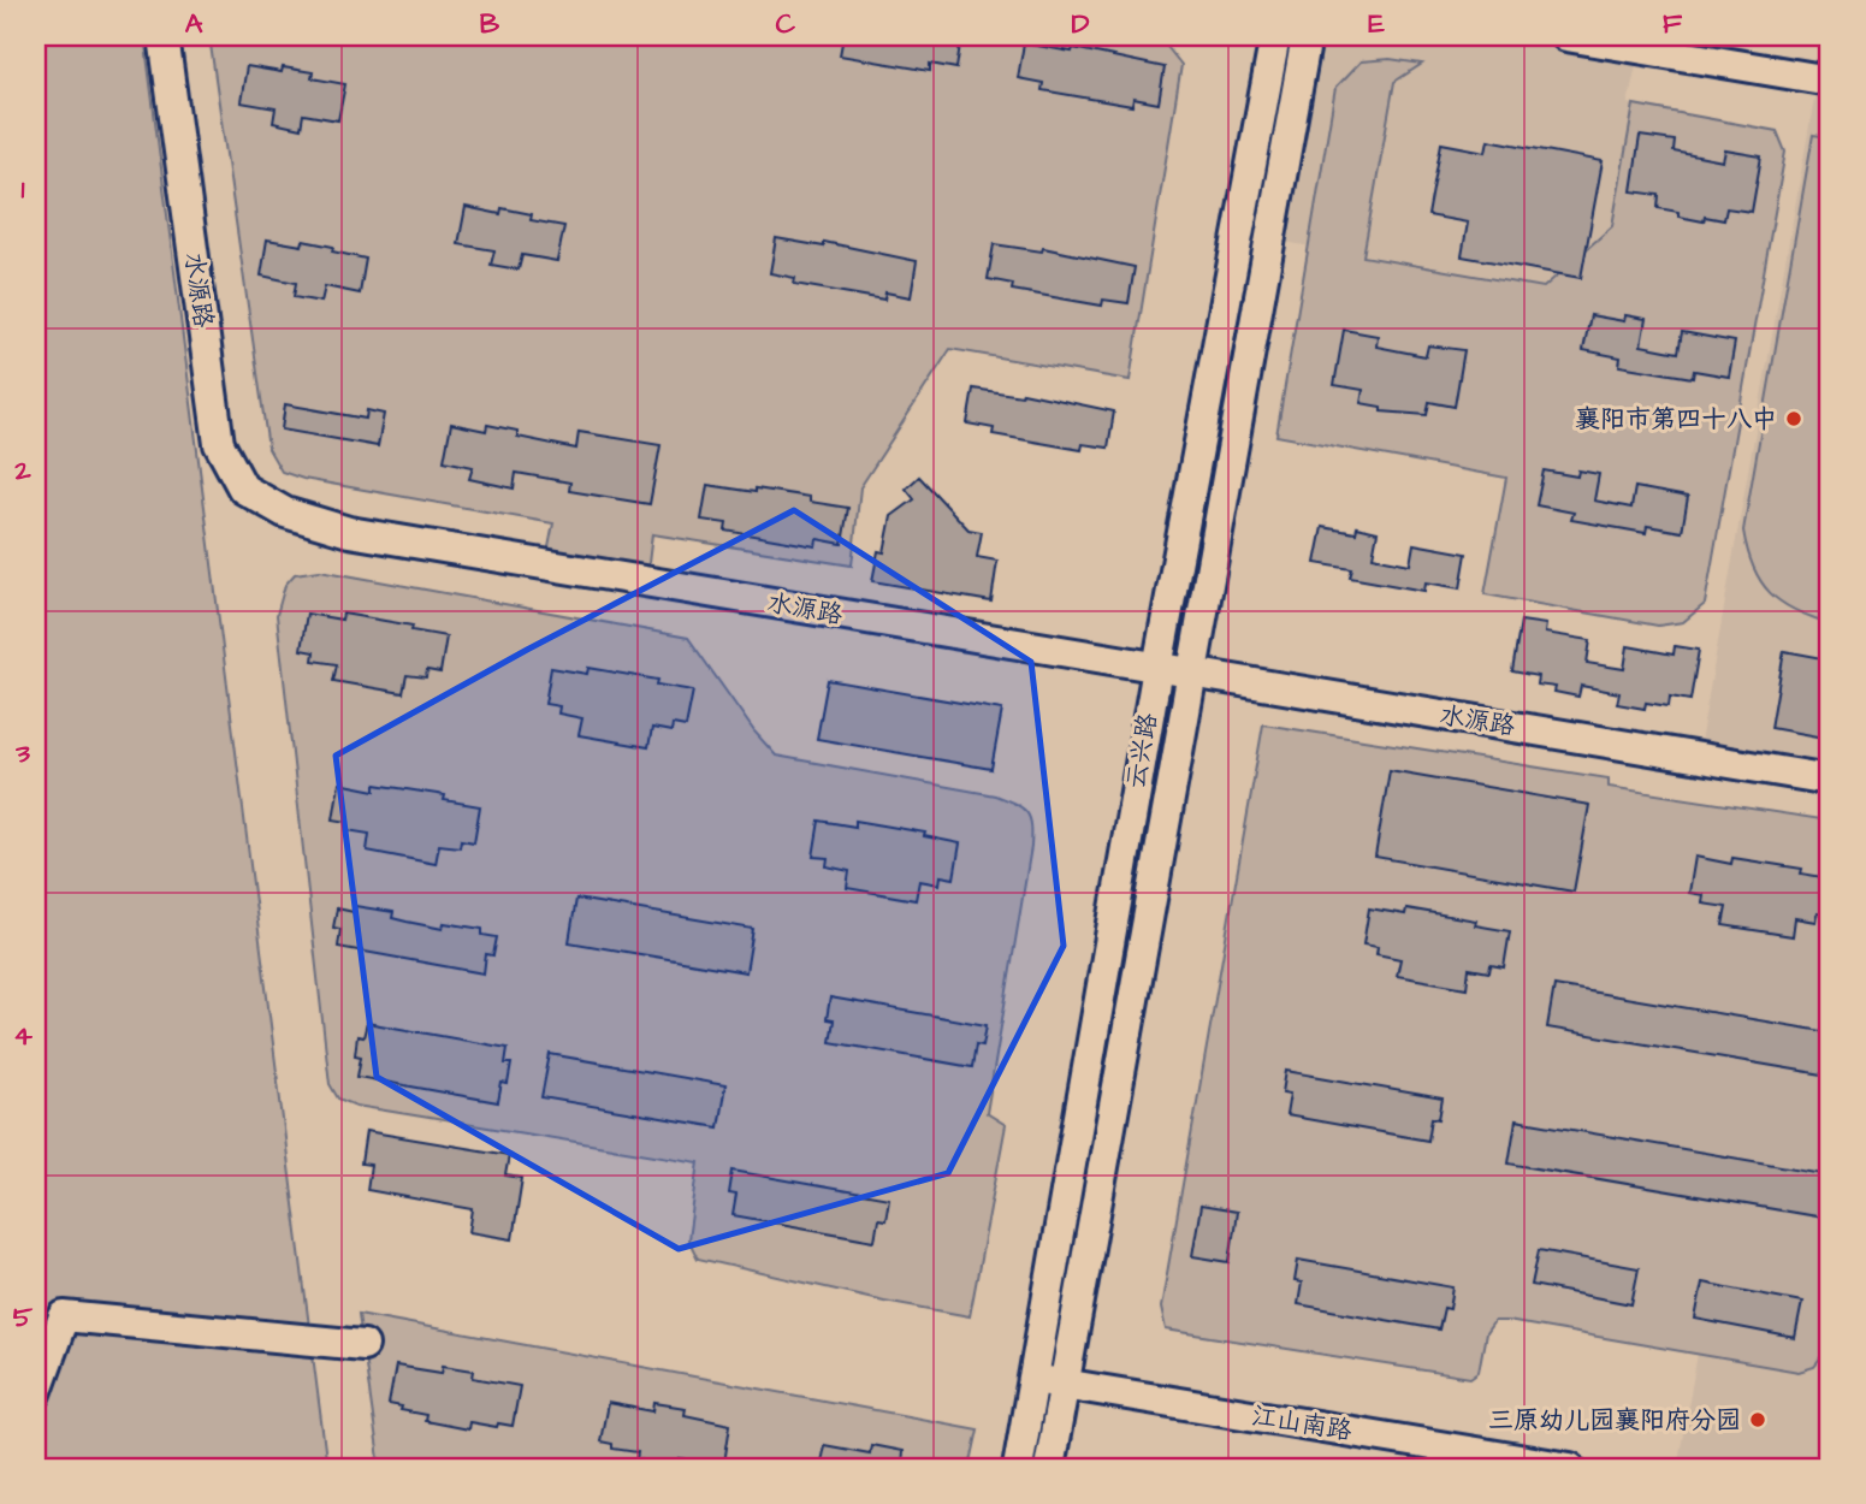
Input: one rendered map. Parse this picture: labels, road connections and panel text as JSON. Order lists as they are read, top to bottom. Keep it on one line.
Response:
{"streets":{"street":["水源路","云兴路","江山南路"]},"crossings":[["水源路","云兴路"],["云兴路","江山南路"]],"places":["襄阳市第四十八中","三原幼儿园襄阳府分园"],"grid":{"columns":["A","B","C","D","E","F"],"rows":["1","2","3","4","5"]}}
